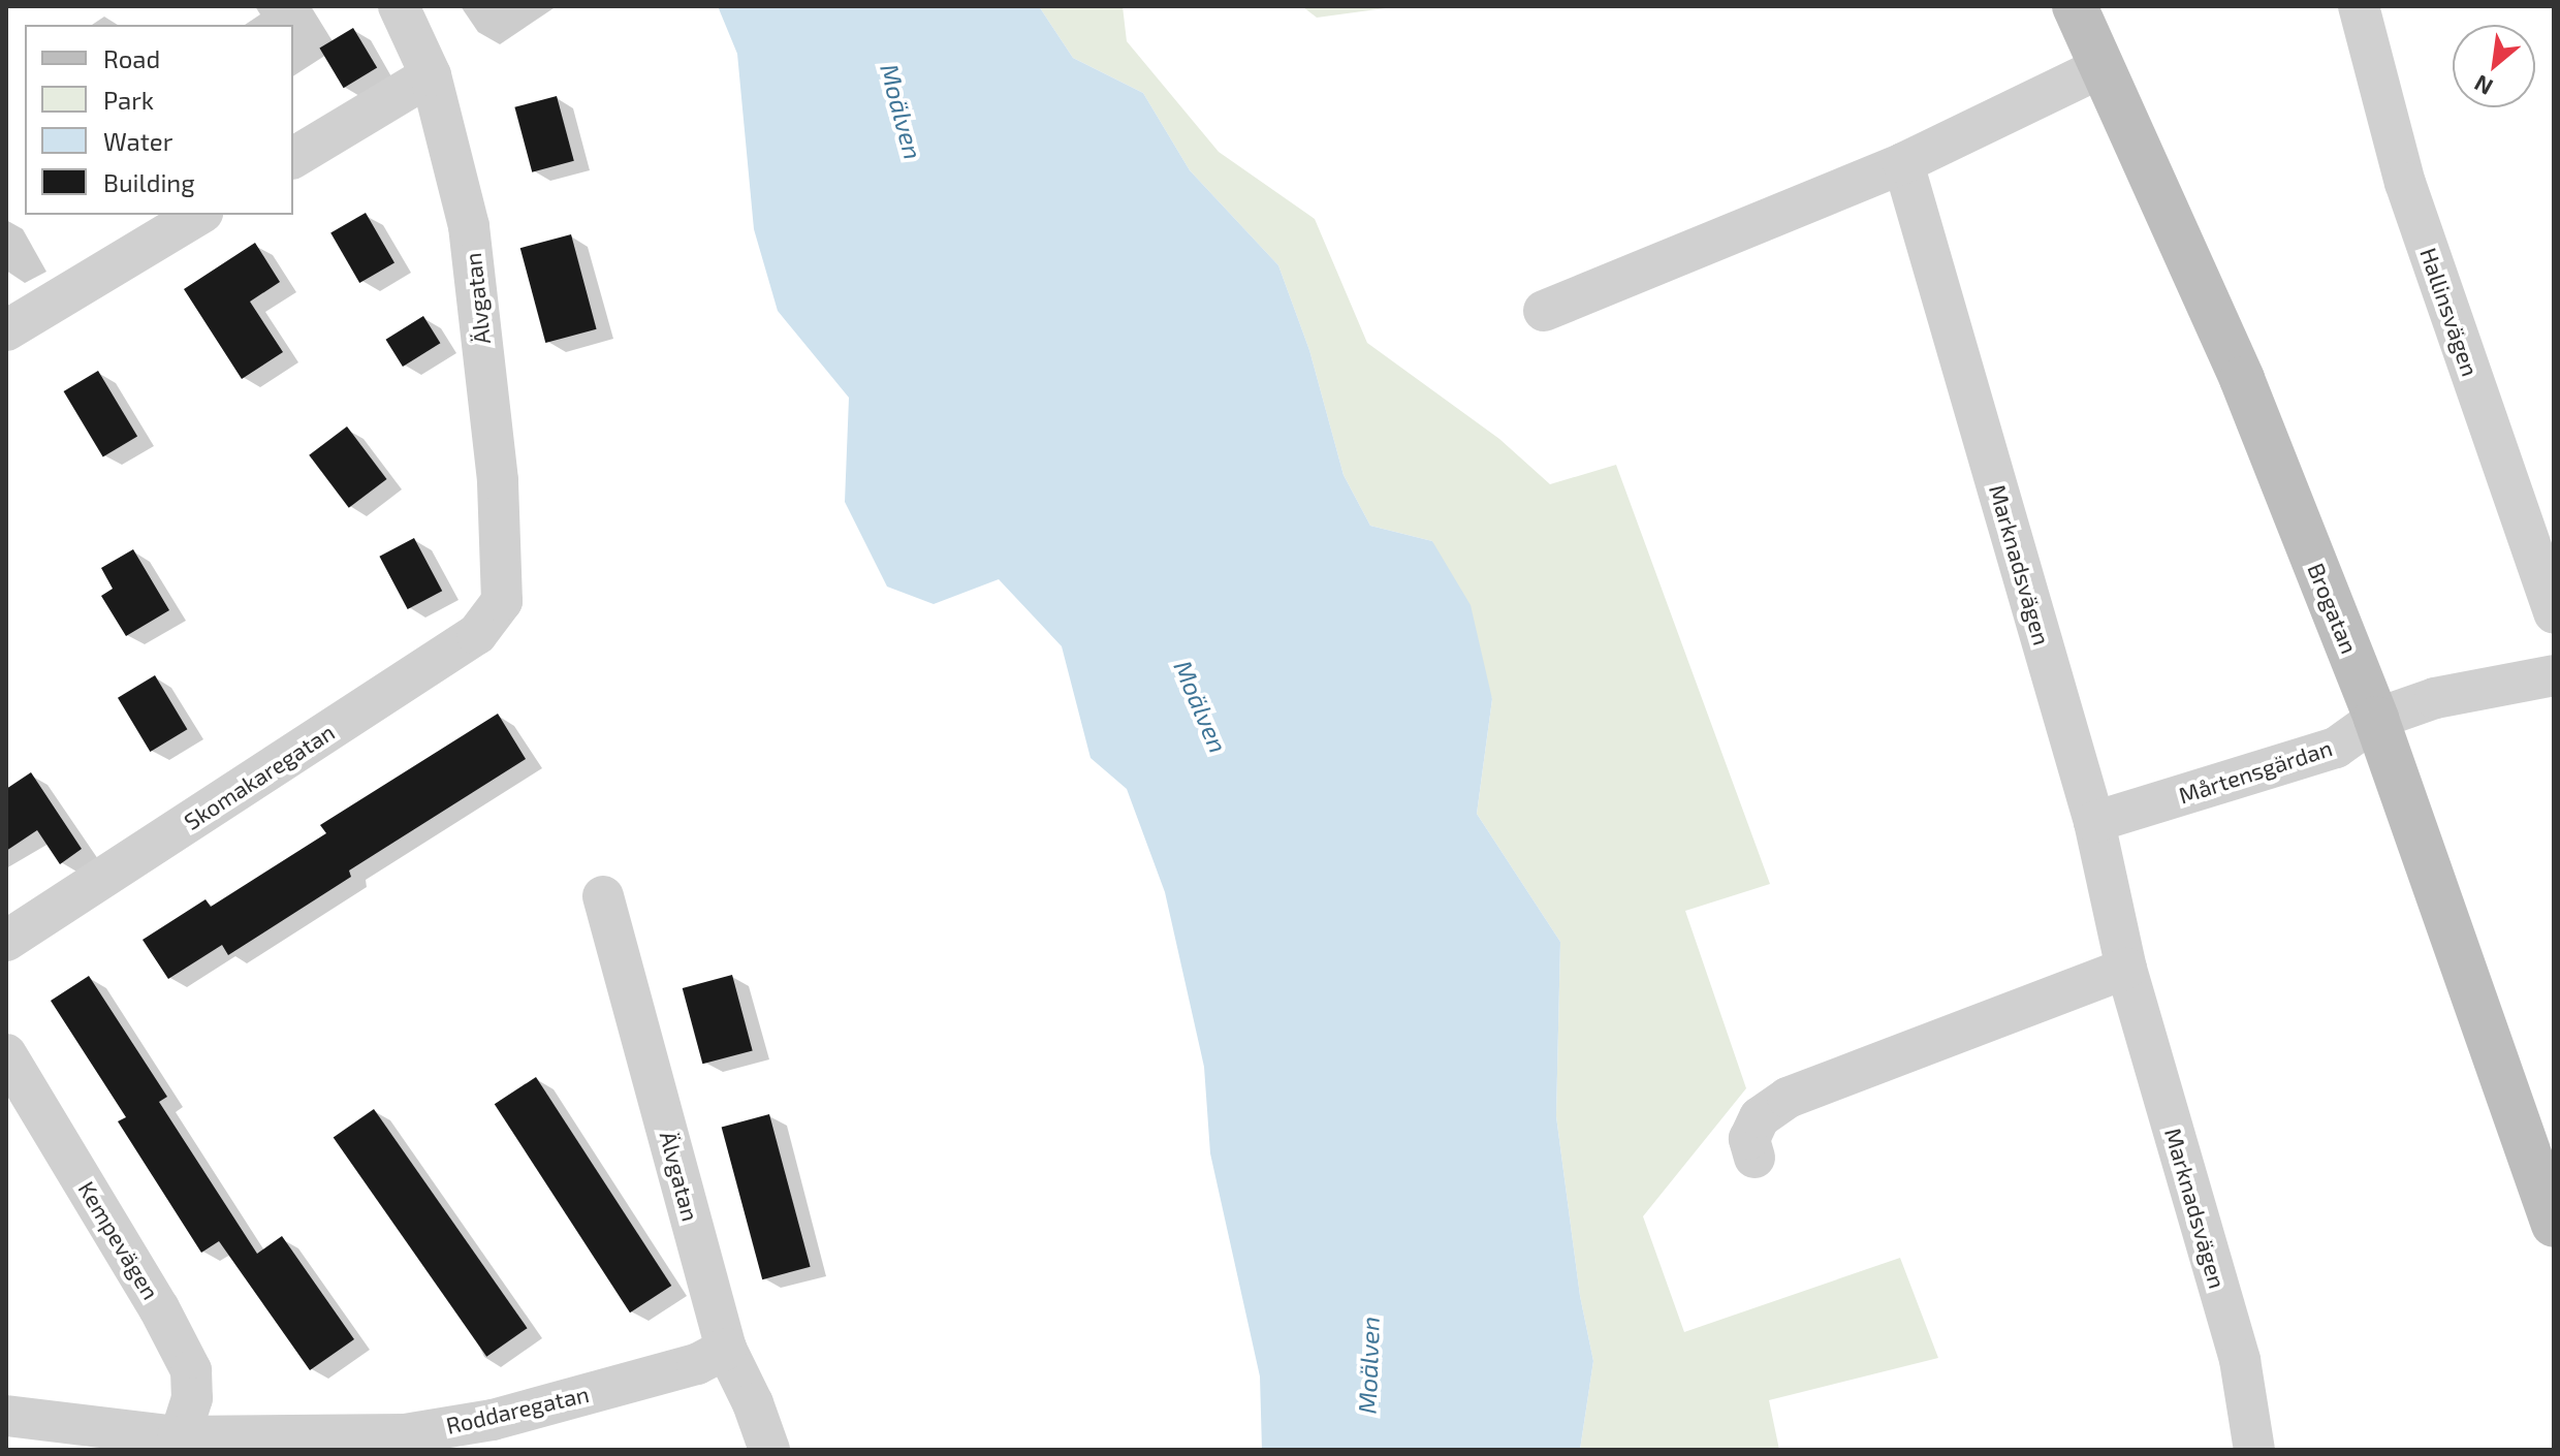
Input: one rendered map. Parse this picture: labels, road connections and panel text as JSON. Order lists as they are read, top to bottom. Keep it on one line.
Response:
{"streets":{"main road":["Brogatan"],"street":["Älvgatan","Hallinsvägen","Marknadsvägen","Mårtensgärdan","Skomakaregatan","Kempevägen","Roddaregatan"]},"crossings":[["Älvgatan","Skomakaregatan"],["Älvgatan","Roddaregatan"],["Marknadsvägen","Mårtensgärdan"],["Brogatan","Mårtensgärdan"],["Kempevägen","Roddaregatan"]],"water":["Moälven"],"legend":["Road","Park","Water","Building"],"north":"bottom left"}
